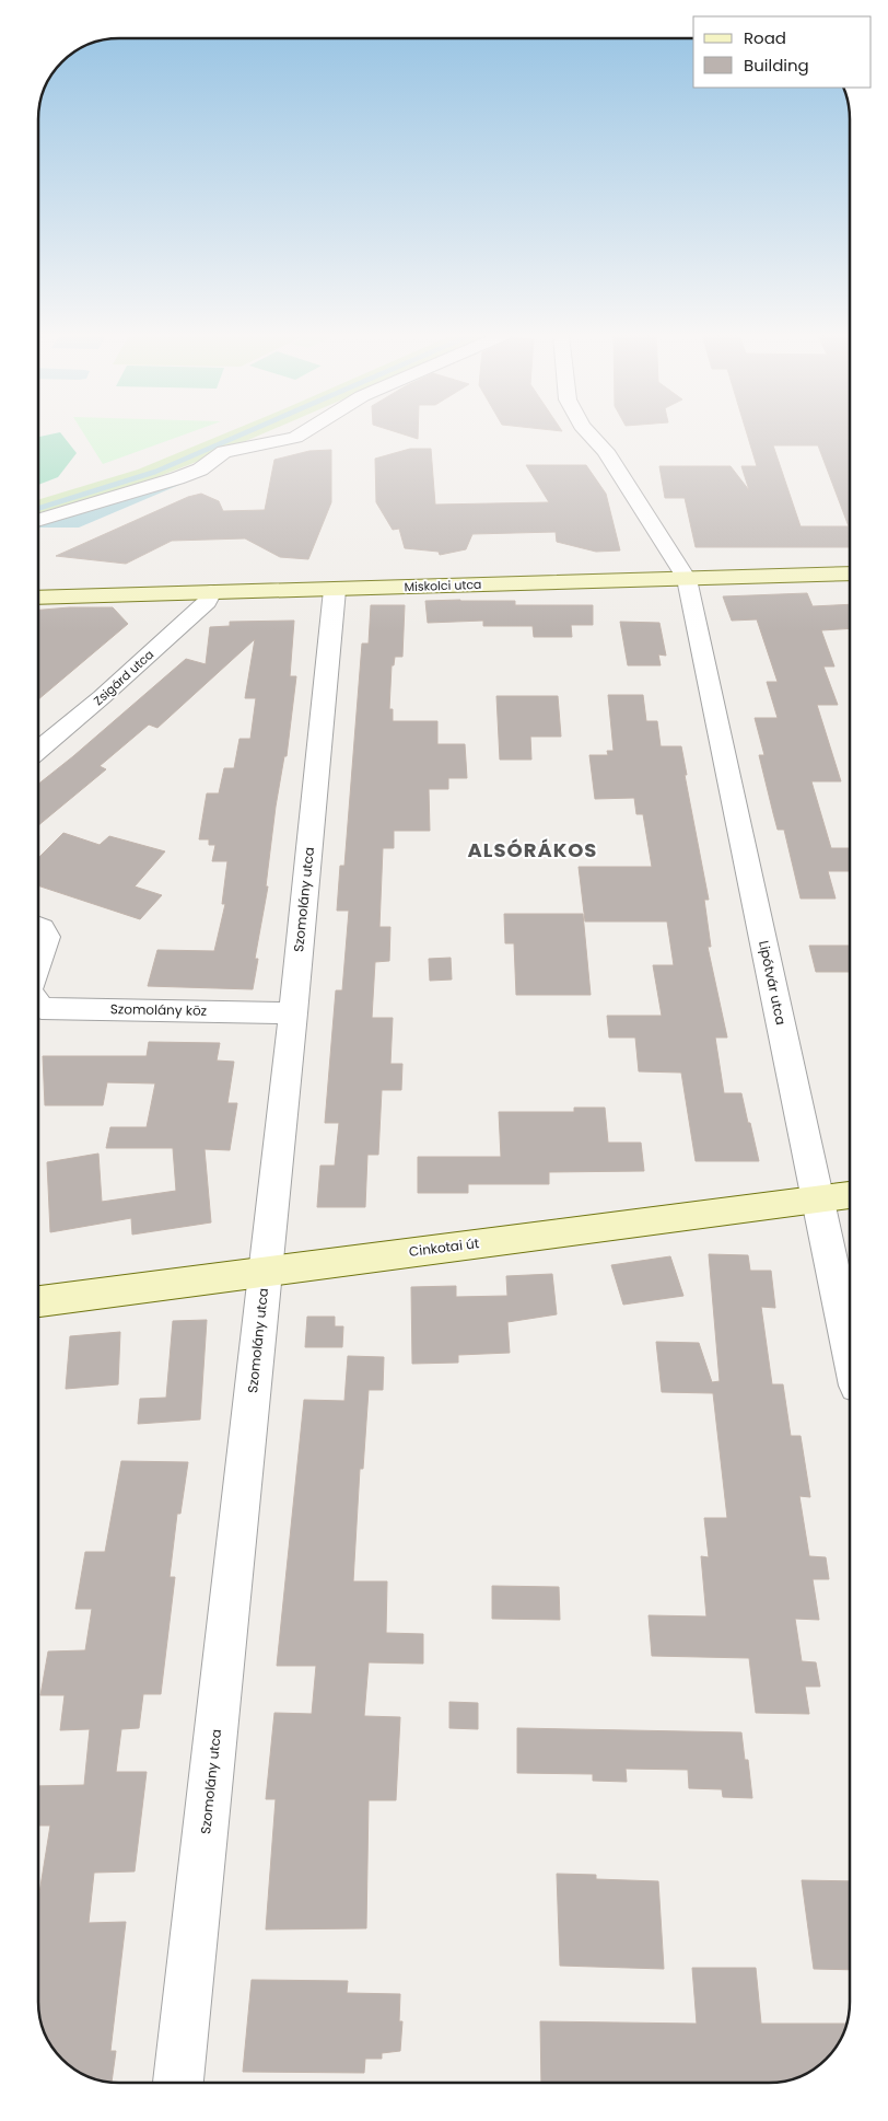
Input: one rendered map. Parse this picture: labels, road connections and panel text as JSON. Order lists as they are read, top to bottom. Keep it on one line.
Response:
{"streets":{"street":["Miskolci utca","Zsigárd utca","Szomolány utca","Lipótvár utca","Szomolány köz","Cinkotai út"]},"crossings":[["Miskolci utca","Zsigárd utca"],["Miskolci utca","Szomolány utca"],["Miskolci utca","Lipótvár utca"],["Szomolány utca","Szomolány köz"],["Szomolány utca","Cinkotai út"],["Lipótvár utca","Cinkotai út"]],"districts":["ALSÓRÁKOS"],"legend":["Road","Building"]}
